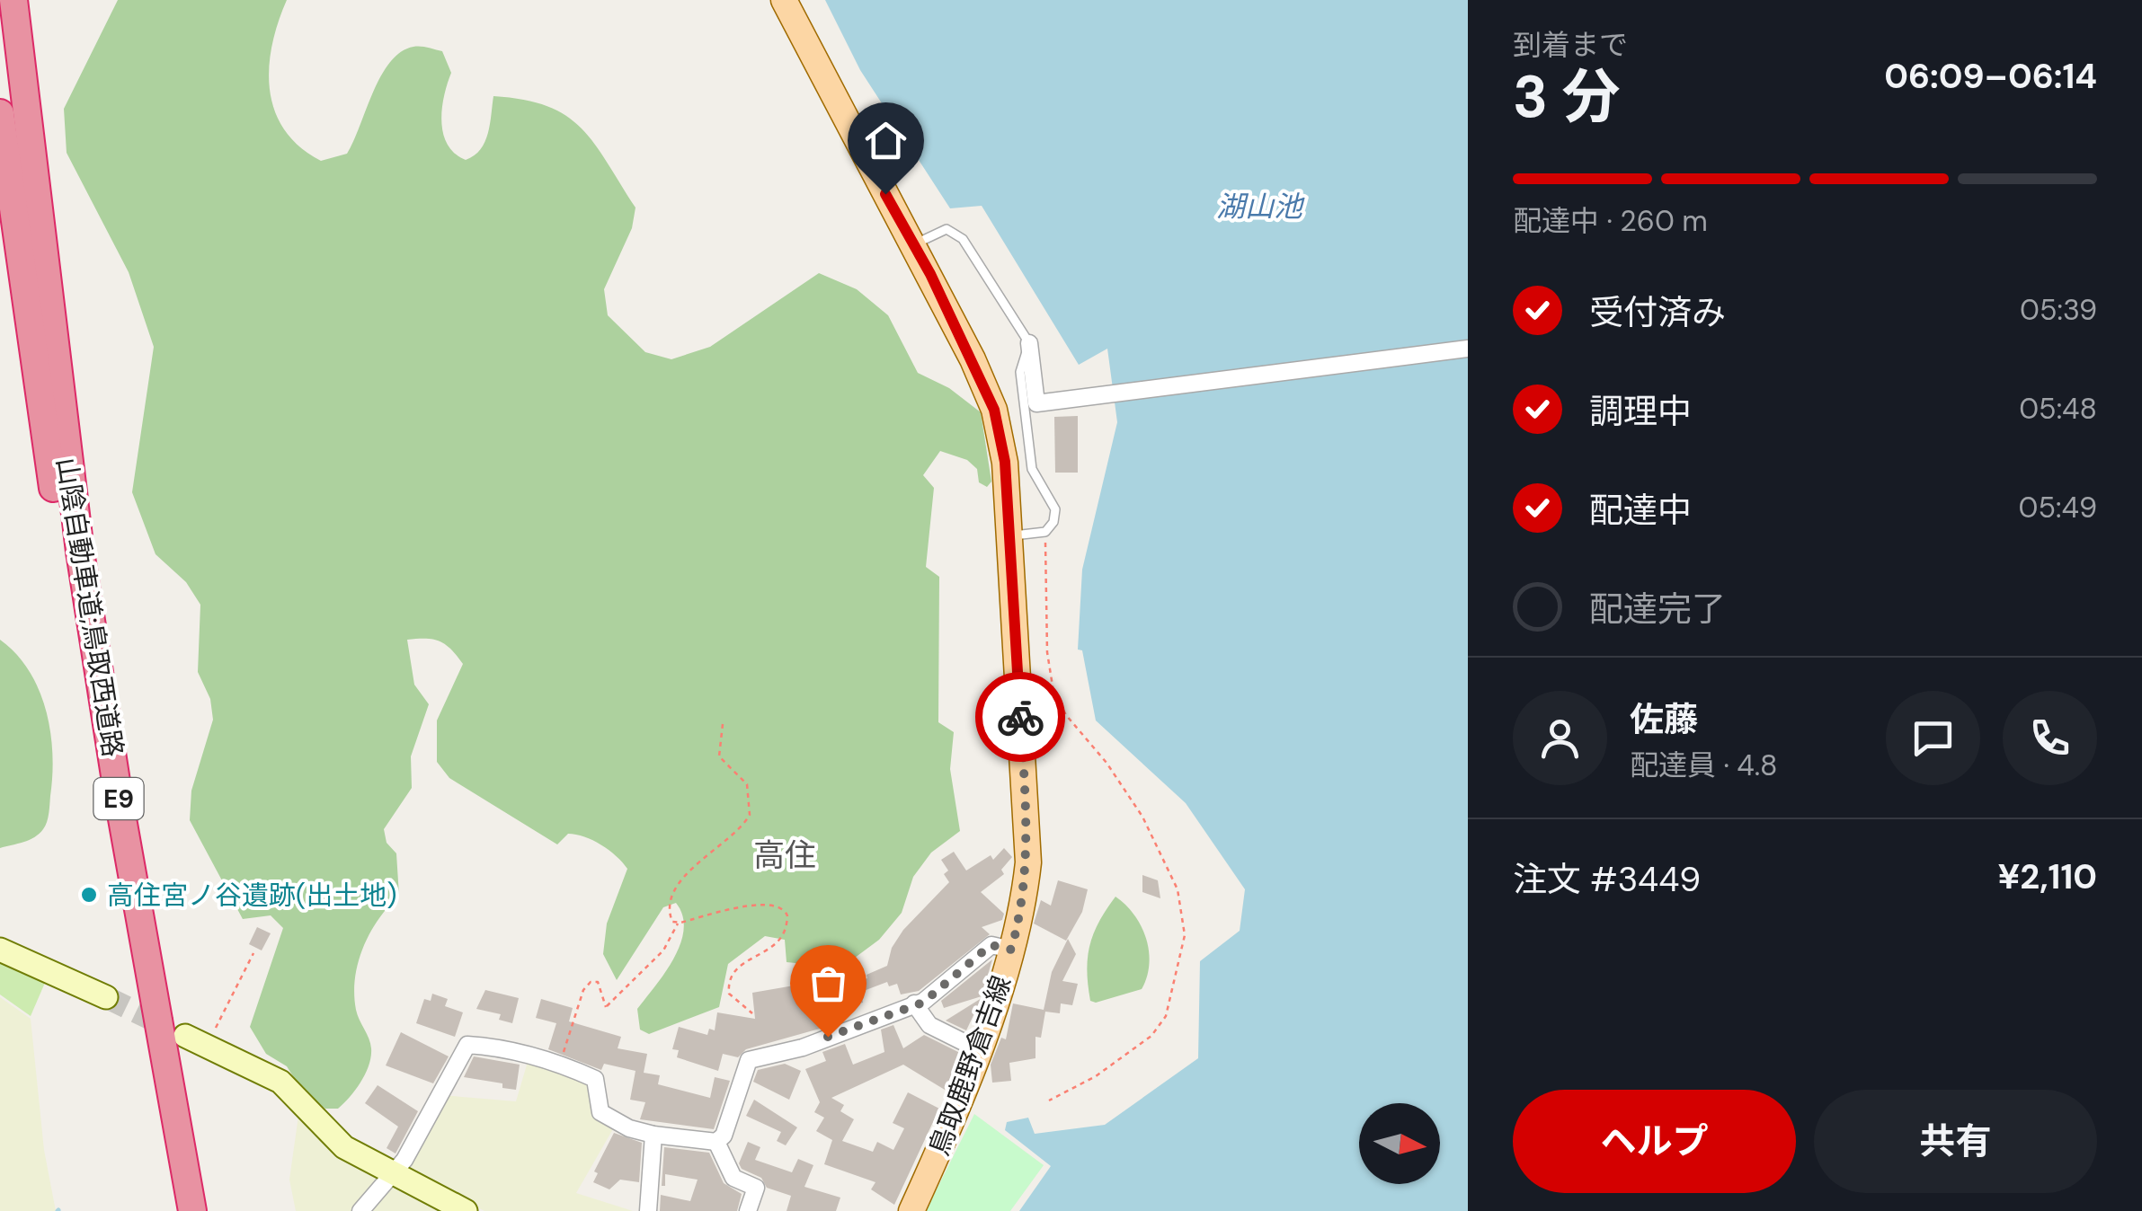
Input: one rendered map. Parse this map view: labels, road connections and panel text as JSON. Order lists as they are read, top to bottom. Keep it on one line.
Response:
{"streets":{"highway":["山陰自動車道;鳥取西道路","E9"],"main road":["鳥取鹿野倉吉線"]},"districts":["高住"],"water":["湖山池"],"places":["高住宮ノ谷遺跡(出土地)"],"north":"right","page":{"heading":["3 分","到着まで","06:09–06:14"],"panel":["佐藤","配達員 · 4.8","注文 #3449","¥2,110"],"bar":"配達中 · 260 m","list":[["受付済み","05:39"],["調理中","05:48"],["配達中","05:49"],"配達完了"],"buttons":["ヘルプ","共有"]}}
